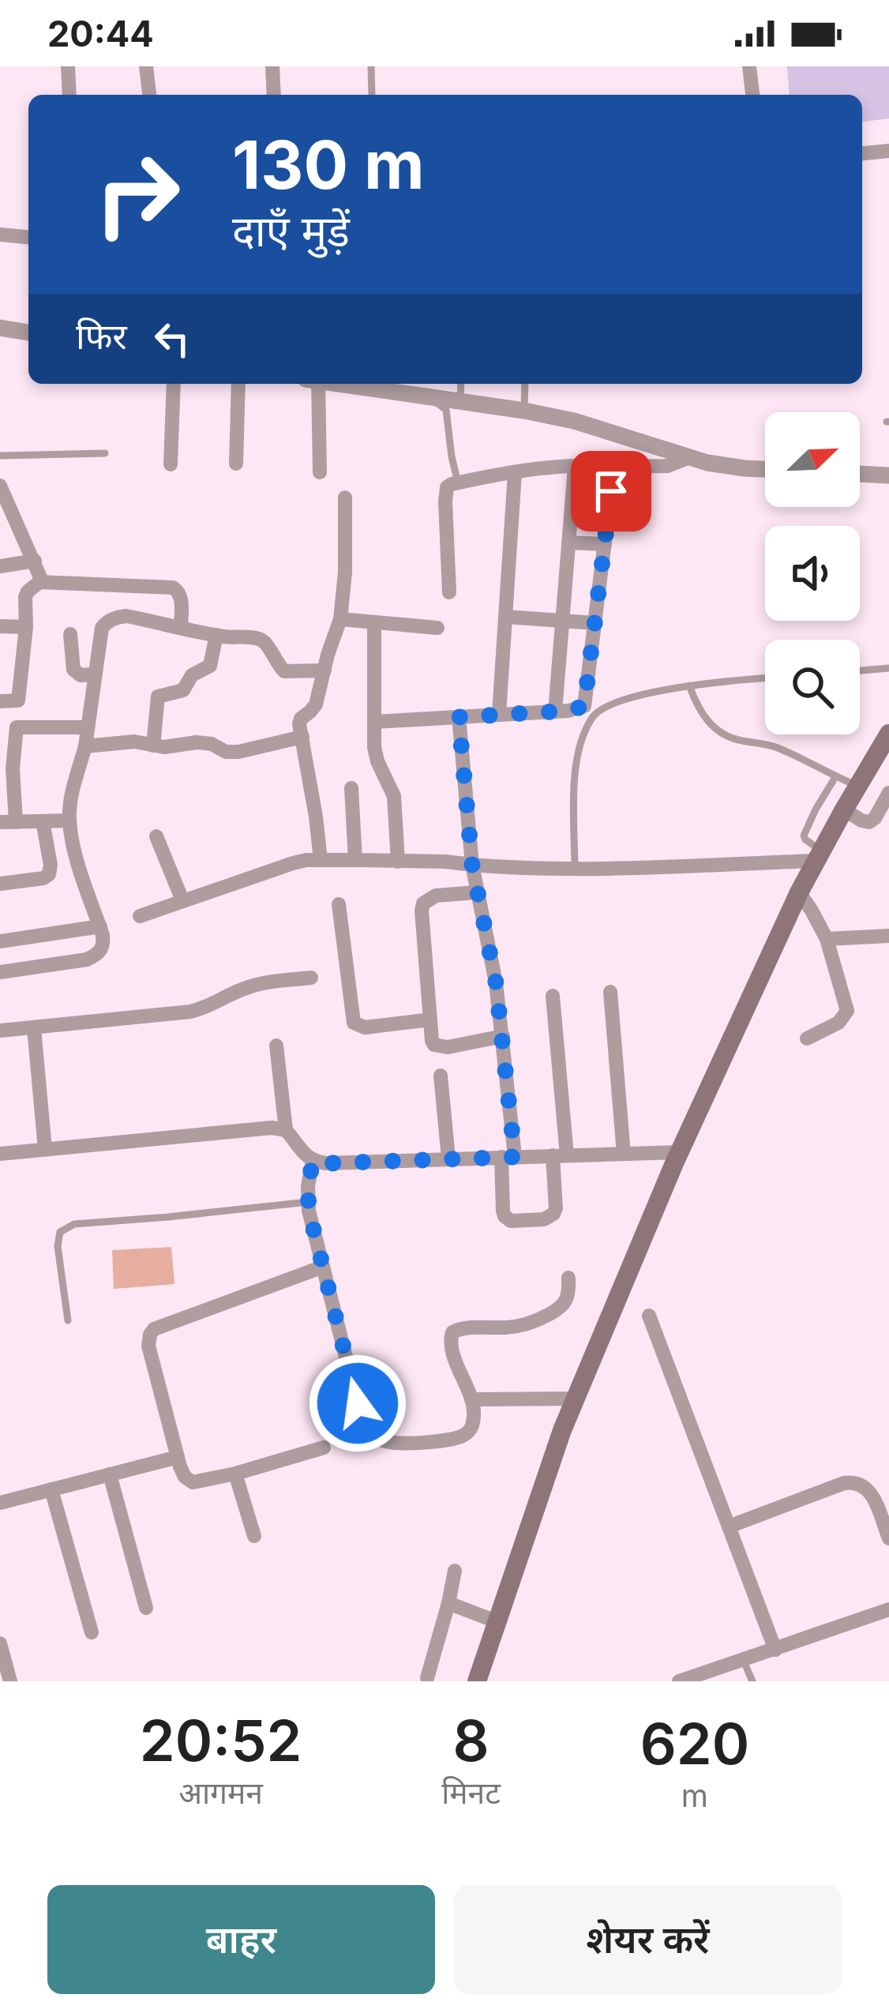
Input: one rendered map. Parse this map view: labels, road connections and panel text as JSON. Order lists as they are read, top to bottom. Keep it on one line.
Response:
{"north":"top right","page":{"status":"20:44","turn":["130 m","दाएँ मुड़ें"],"then":"फिर","eta":["20:52","आगमन","8","मिनट","620","m"],"buttons":["बाहर","शेयर करें"]}}
